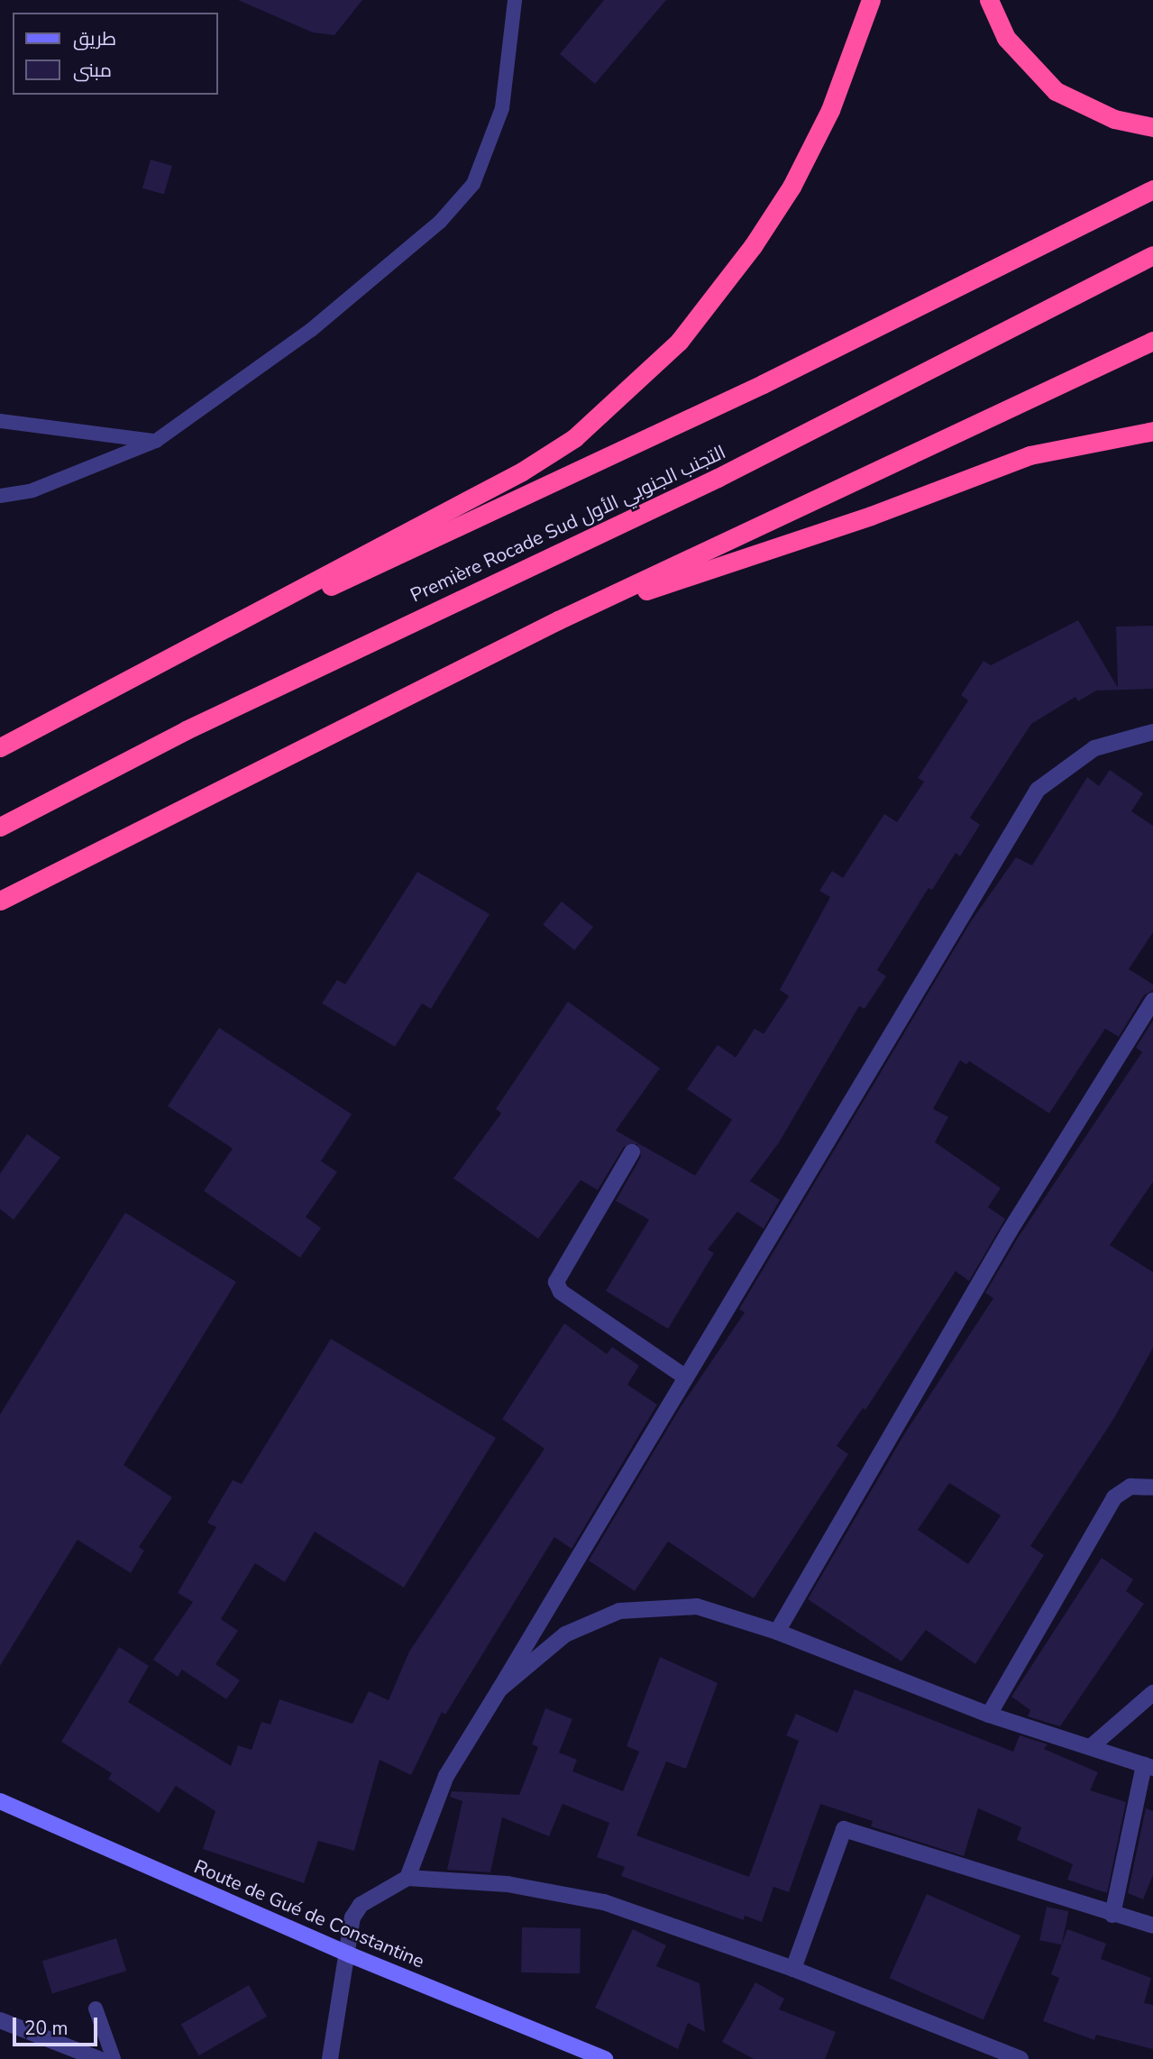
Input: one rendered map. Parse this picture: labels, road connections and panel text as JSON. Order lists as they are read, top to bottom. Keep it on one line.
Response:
{"streets":{"highway":["Première Rocade Sud التجنب الجنوبي الأول"],"main road":["Route de Gué de Constantine"]},"legend":["طريق","مبنى"],"scale_bar":"20 m"}
